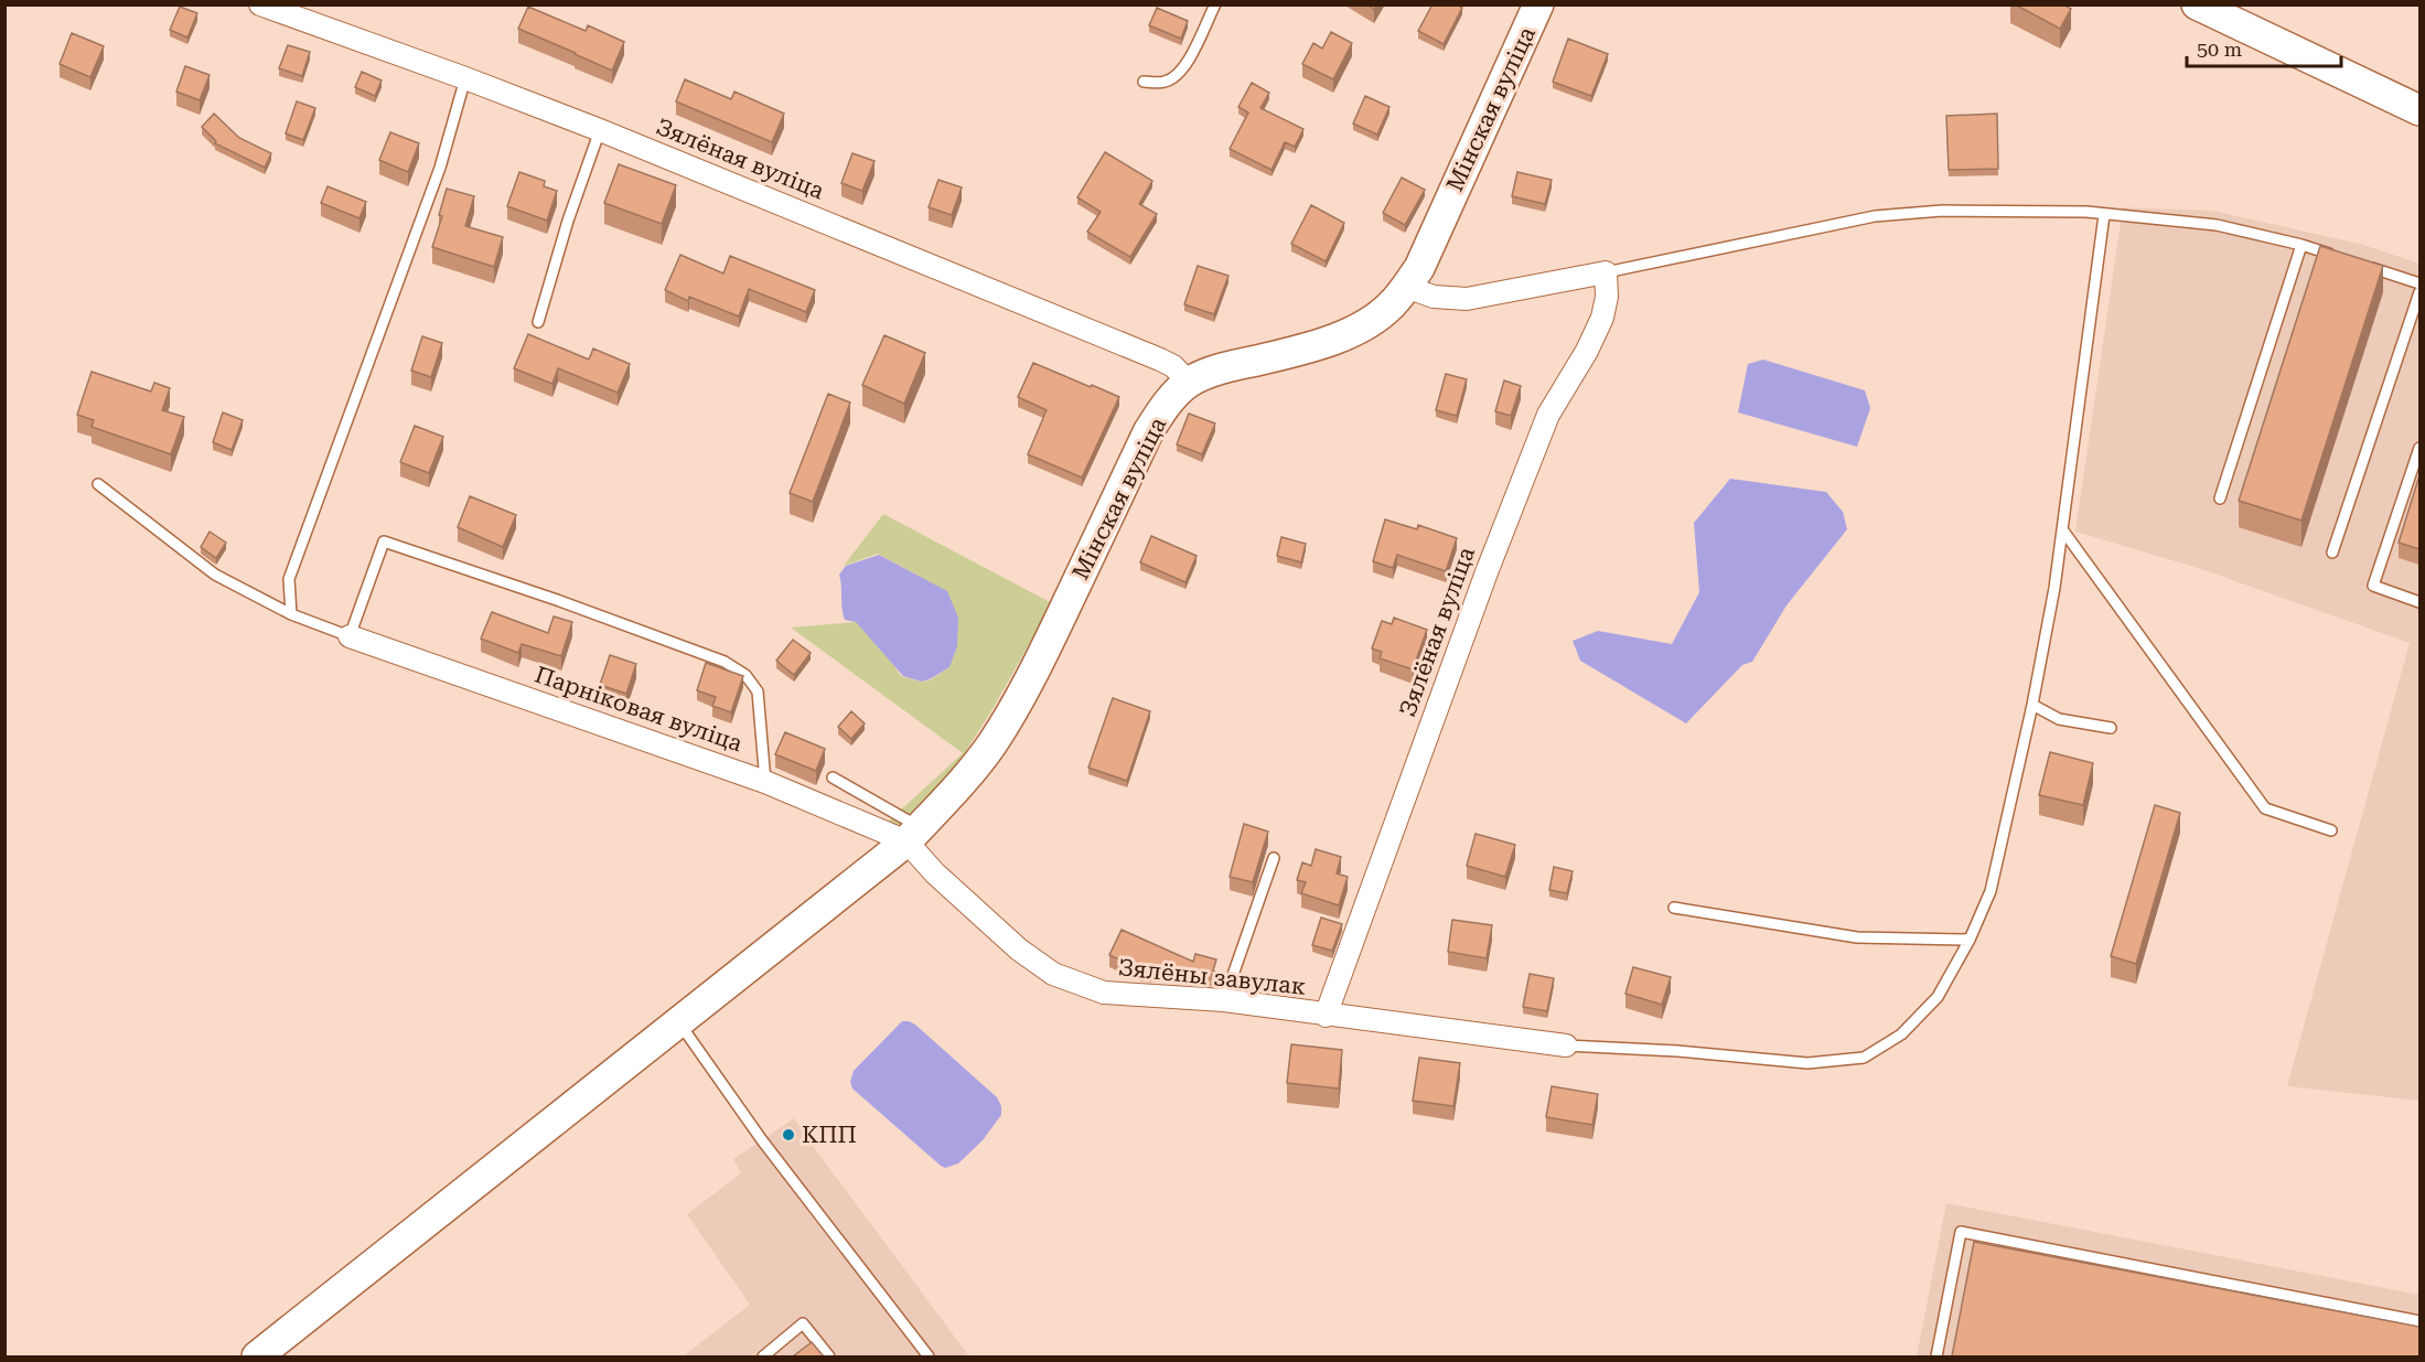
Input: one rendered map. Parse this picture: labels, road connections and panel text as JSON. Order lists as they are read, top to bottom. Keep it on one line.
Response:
{"streets":{"street":["Мінская вуліца","Зялёная вуліца","Парніковая вуліца","Зялёны завулак"]},"crossings":[["Мінская вуліца","Зялёная вуліца"],["Мінская вуліца","Парніковая вуліца"],["Мінская вуліца","Зялёны завулак"],["Зялёная вуліца","Зялёны завулак"],["Парніковая вуліца","Зялёны завулак"]],"places":["КПП"],"scale_bar":"50 m"}
